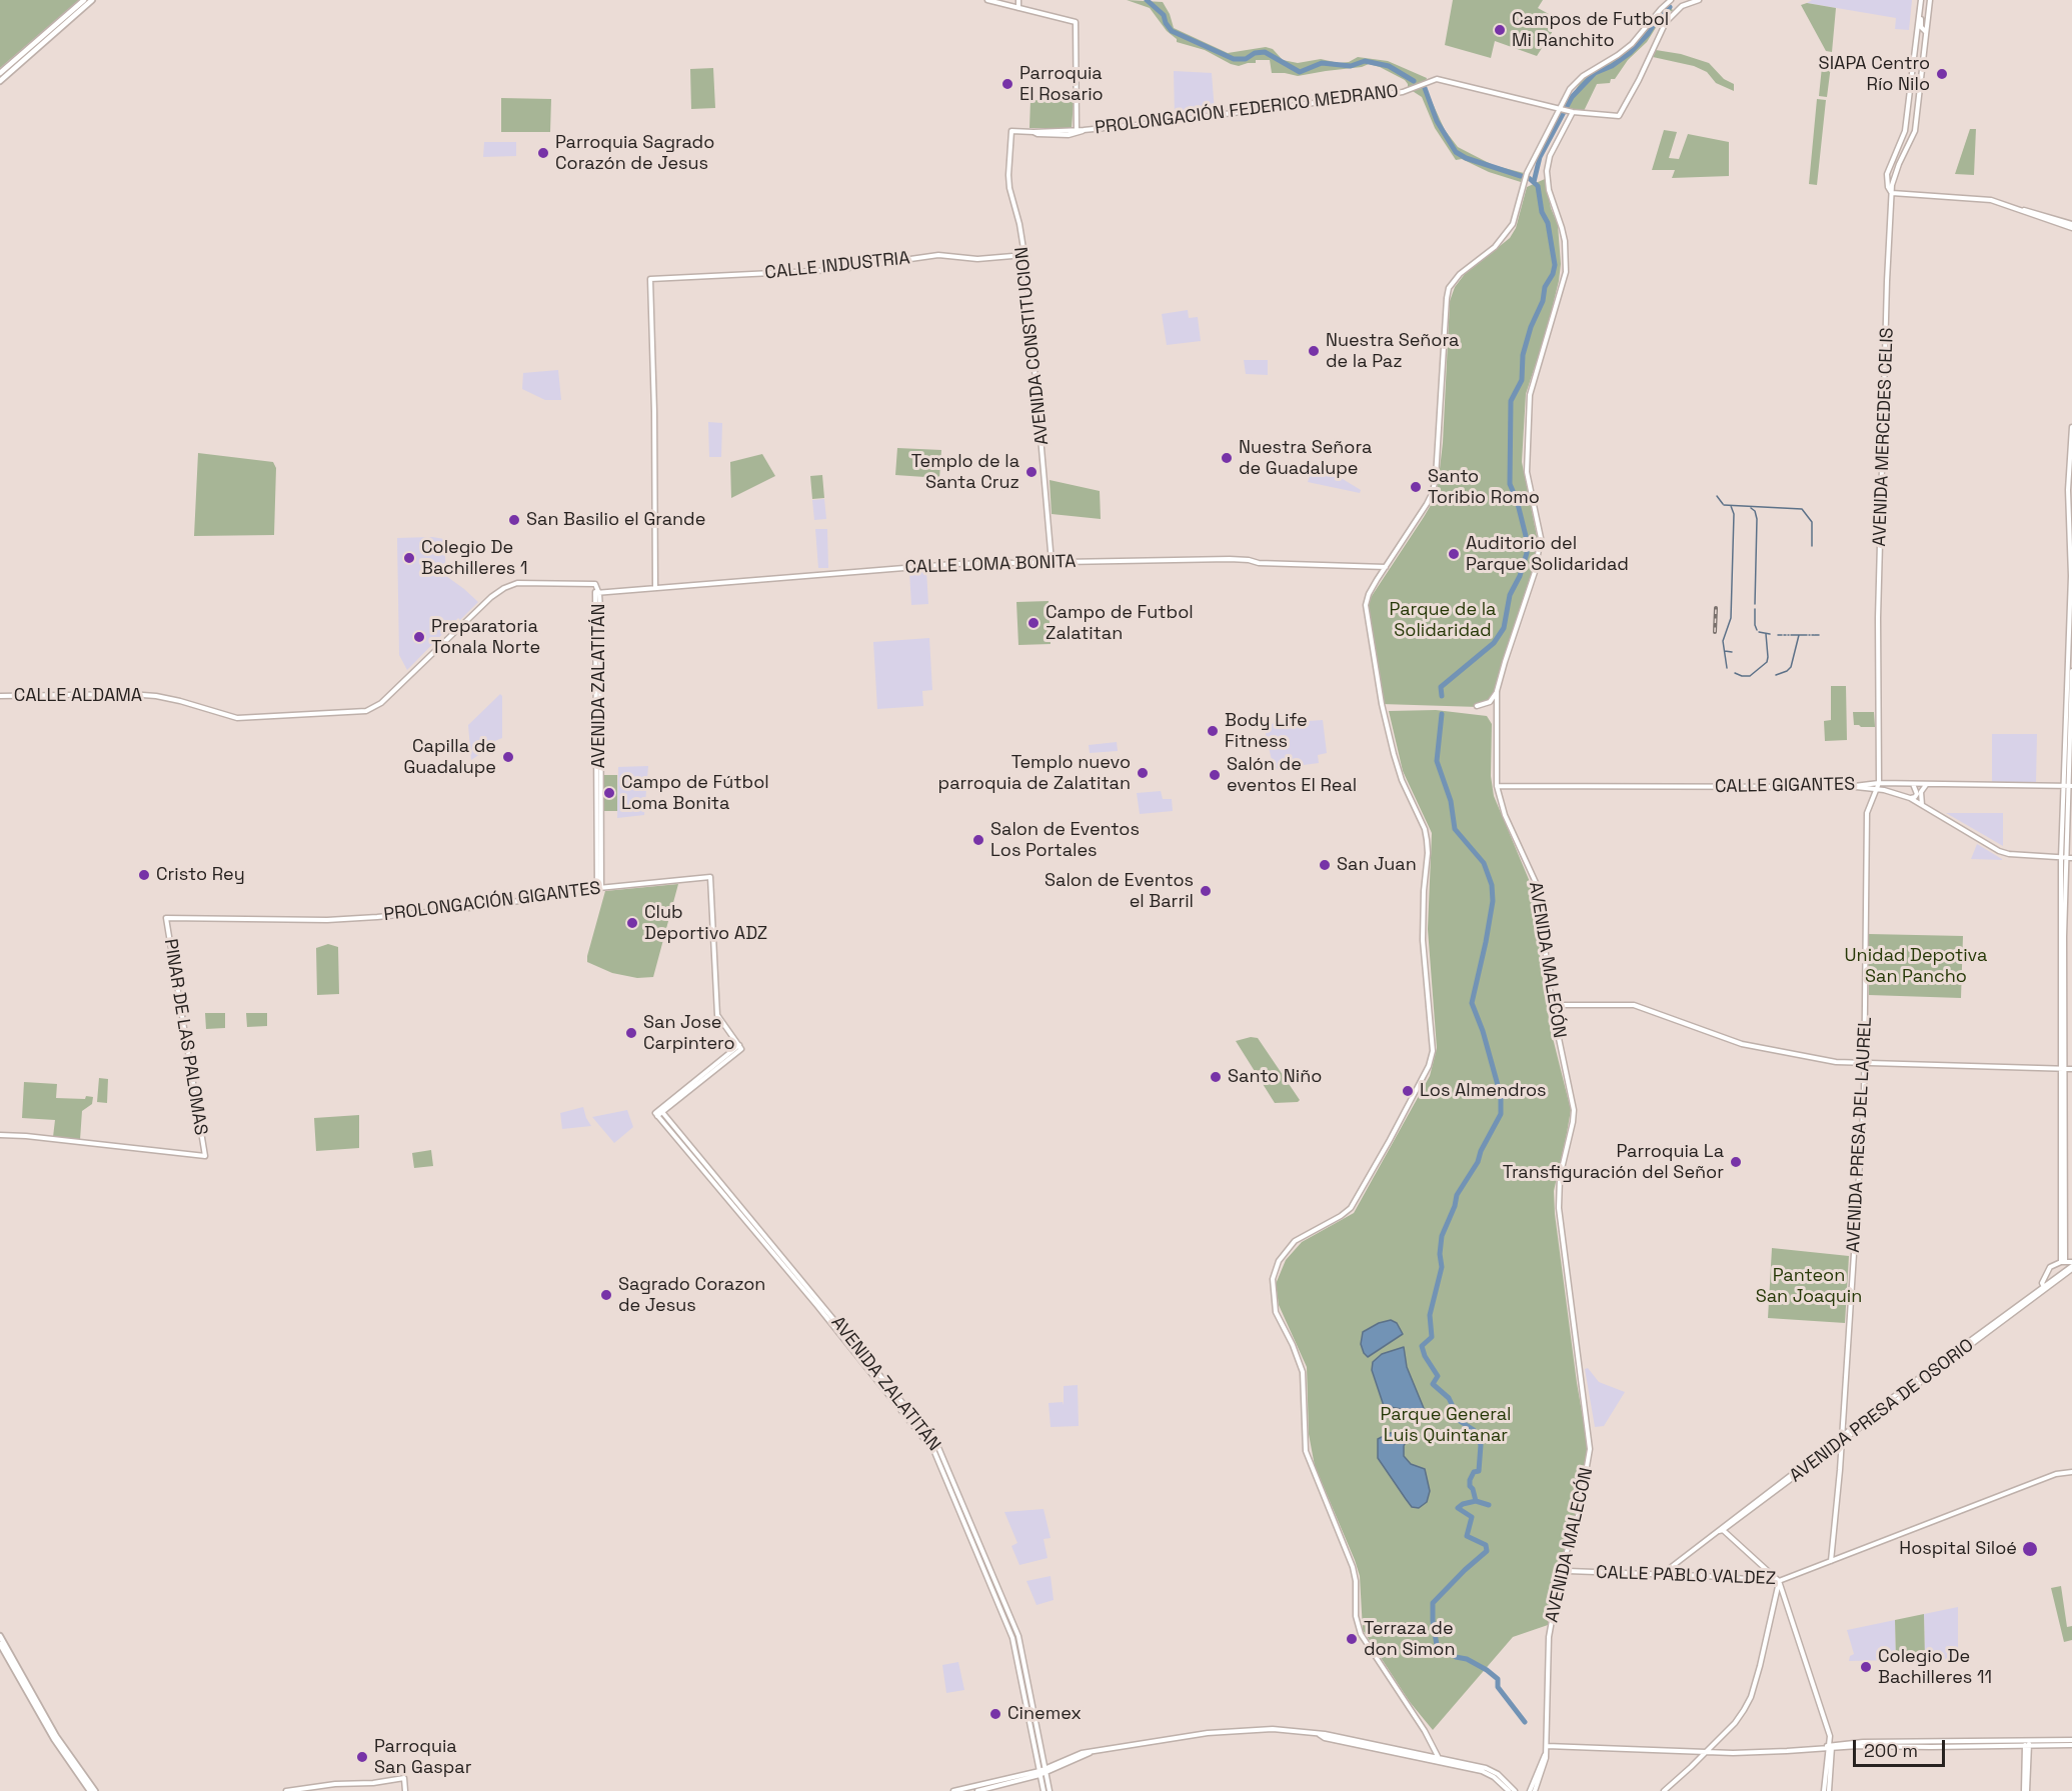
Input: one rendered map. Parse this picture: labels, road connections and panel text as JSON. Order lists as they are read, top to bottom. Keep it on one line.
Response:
{"streets":{"street":["PROLONGACIÓN FEDERICO MEDRANO","CALLE INDUSTRIA","AVENIDA CONSTITUCION","AVENIDA MERCEDES CELIS","CALLE LOMA BONITA","AVENIDA ZALATITÁN","CALLE ALDAMA","CALLE GIGANTES","PROLONGACIÓN GIGANTES","AVENIDA MALECÓN","PINAR DE LAS PALOMAS","AVENIDA PRESA DEL LAUREL","AVENIDA PRESA DE OSORIO","CALLE PABLO VALDEZ"]},"crossings":[["PROLONGACIÓN FEDERICO MEDRANO","AVENIDA CONSTITUCION"],["PROLONGACIÓN FEDERICO MEDRANO","AVENIDA MALECÓN"],["CALLE INDUSTRIA","AVENIDA CONSTITUCION"],["CALLE INDUSTRIA","CALLE LOMA BONITA"],["AVENIDA CONSTITUCION","CALLE LOMA BONITA"],["AVENIDA MERCEDES CELIS","CALLE GIGANTES"],["AVENIDA MERCEDES CELIS","AVENIDA PRESA DEL LAUREL"],["CALLE LOMA BONITA","AVENIDA ZALATITÁN"],["CALLE LOMA BONITA","CALLE ALDAMA"],["AVENIDA ZALATITÁN","CALLE ALDAMA"],["AVENIDA ZALATITÁN","PROLONGACIÓN GIGANTES"],["CALLE GIGANTES","AVENIDA MALECÓN"],["CALLE GIGANTES","AVENIDA PRESA DEL LAUREL"],["PROLONGACIÓN GIGANTES","PINAR DE LAS PALOMAS"],["AVENIDA PRESA DEL LAUREL","AVENIDA PRESA DE OSORIO"],["AVENIDA PRESA DEL LAUREL","CALLE PABLO VALDEZ"],["AVENIDA PRESA DE OSORIO","CALLE PABLO VALDEZ"]],"parks":["Parque de la Solidaridad","Unidad Depotiva San Pancho","Panteon San Joaquin","Parque General Luis Quintanar"],"places":["Campos de Futbol Mi Ranchito","SIAPA Centro Río Nilo","Parroquia El Rosario","Parroquia Sagrado Corazón de Jesus","Nuestra Señora de la Paz","Nuestra Señora de Guadalupe","Templo de la Santa Cruz","Santo Toribio Romo","San Basilio el Grande","Auditorio del Parque Solidaridad","Colegio De Bachilleres 1","Campo de Futbol Zalatitan","Preparatoria Tonala Norte","Body Life Fitness","Capilla de Guadalupe","Templo nuevo parroquia de Zalatitan","Salón de eventos El Real","Campo de Fútbol Loma Bonita","Salon de Eventos Los Portales","San Juan","Cristo Rey","Salon de Eventos el Barril","Club Deportivo ADZ","San Jose Carpintero","Santo Niño","Los Almendros","Parroquia La Transfiguración del Señor","Sagrado Corazon de Jesus","Hospital Siloé","Terraza de don Simon","Colegio De Bachilleres 11","Cinemex","Parroquia San Gaspar"],"scale_bar":"200 m"}
